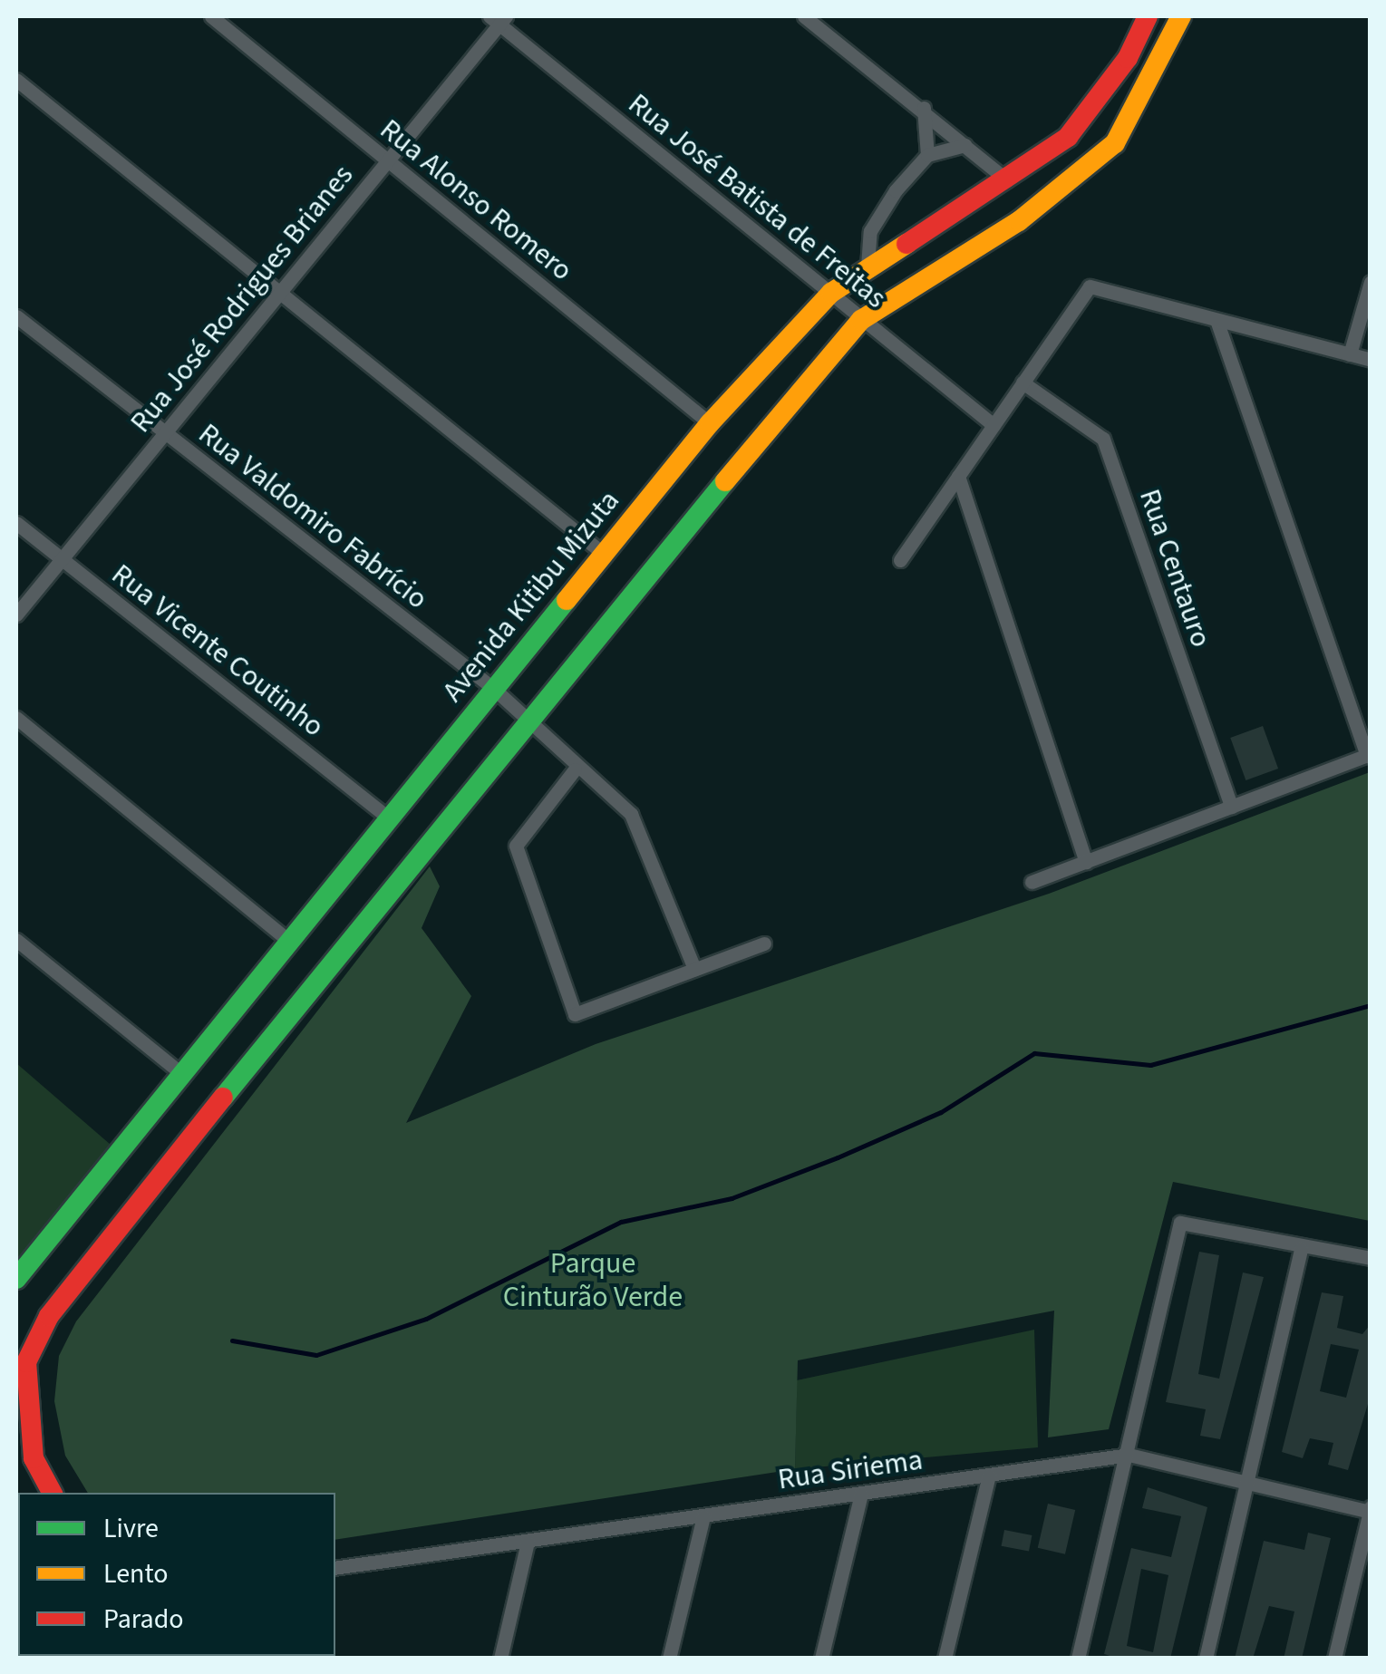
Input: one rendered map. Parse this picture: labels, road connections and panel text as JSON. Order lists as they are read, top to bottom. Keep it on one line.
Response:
{"streets":{"street":["Rua Alonso Romero","Rua José Batista de Freitas","Rua José Rodrigues Brianes","Rua Valdomiro Fabrício","Rua Centauro","Avenida Kitibu Mizuta","Rua Vicente Coutinho","Rua Siriema"]},"crossings":[["Rua Alonso Romero","Rua José Rodrigues Brianes"],["Rua Alonso Romero","Avenida Kitibu Mizuta"],["Rua José Batista de Freitas","Rua José Rodrigues Brianes"],["Rua José Batista de Freitas","Avenida Kitibu Mizuta"],["Rua José Rodrigues Brianes","Rua Valdomiro Fabrício"],["Rua José Rodrigues Brianes","Rua Vicente Coutinho"],["Rua Valdomiro Fabrício","Avenida Kitibu Mizuta"],["Avenida Kitibu Mizuta","Rua Vicente Coutinho"]],"parks":["Parque Cinturão Verde"],"legend":["Livre","Lento","Parado"]}
